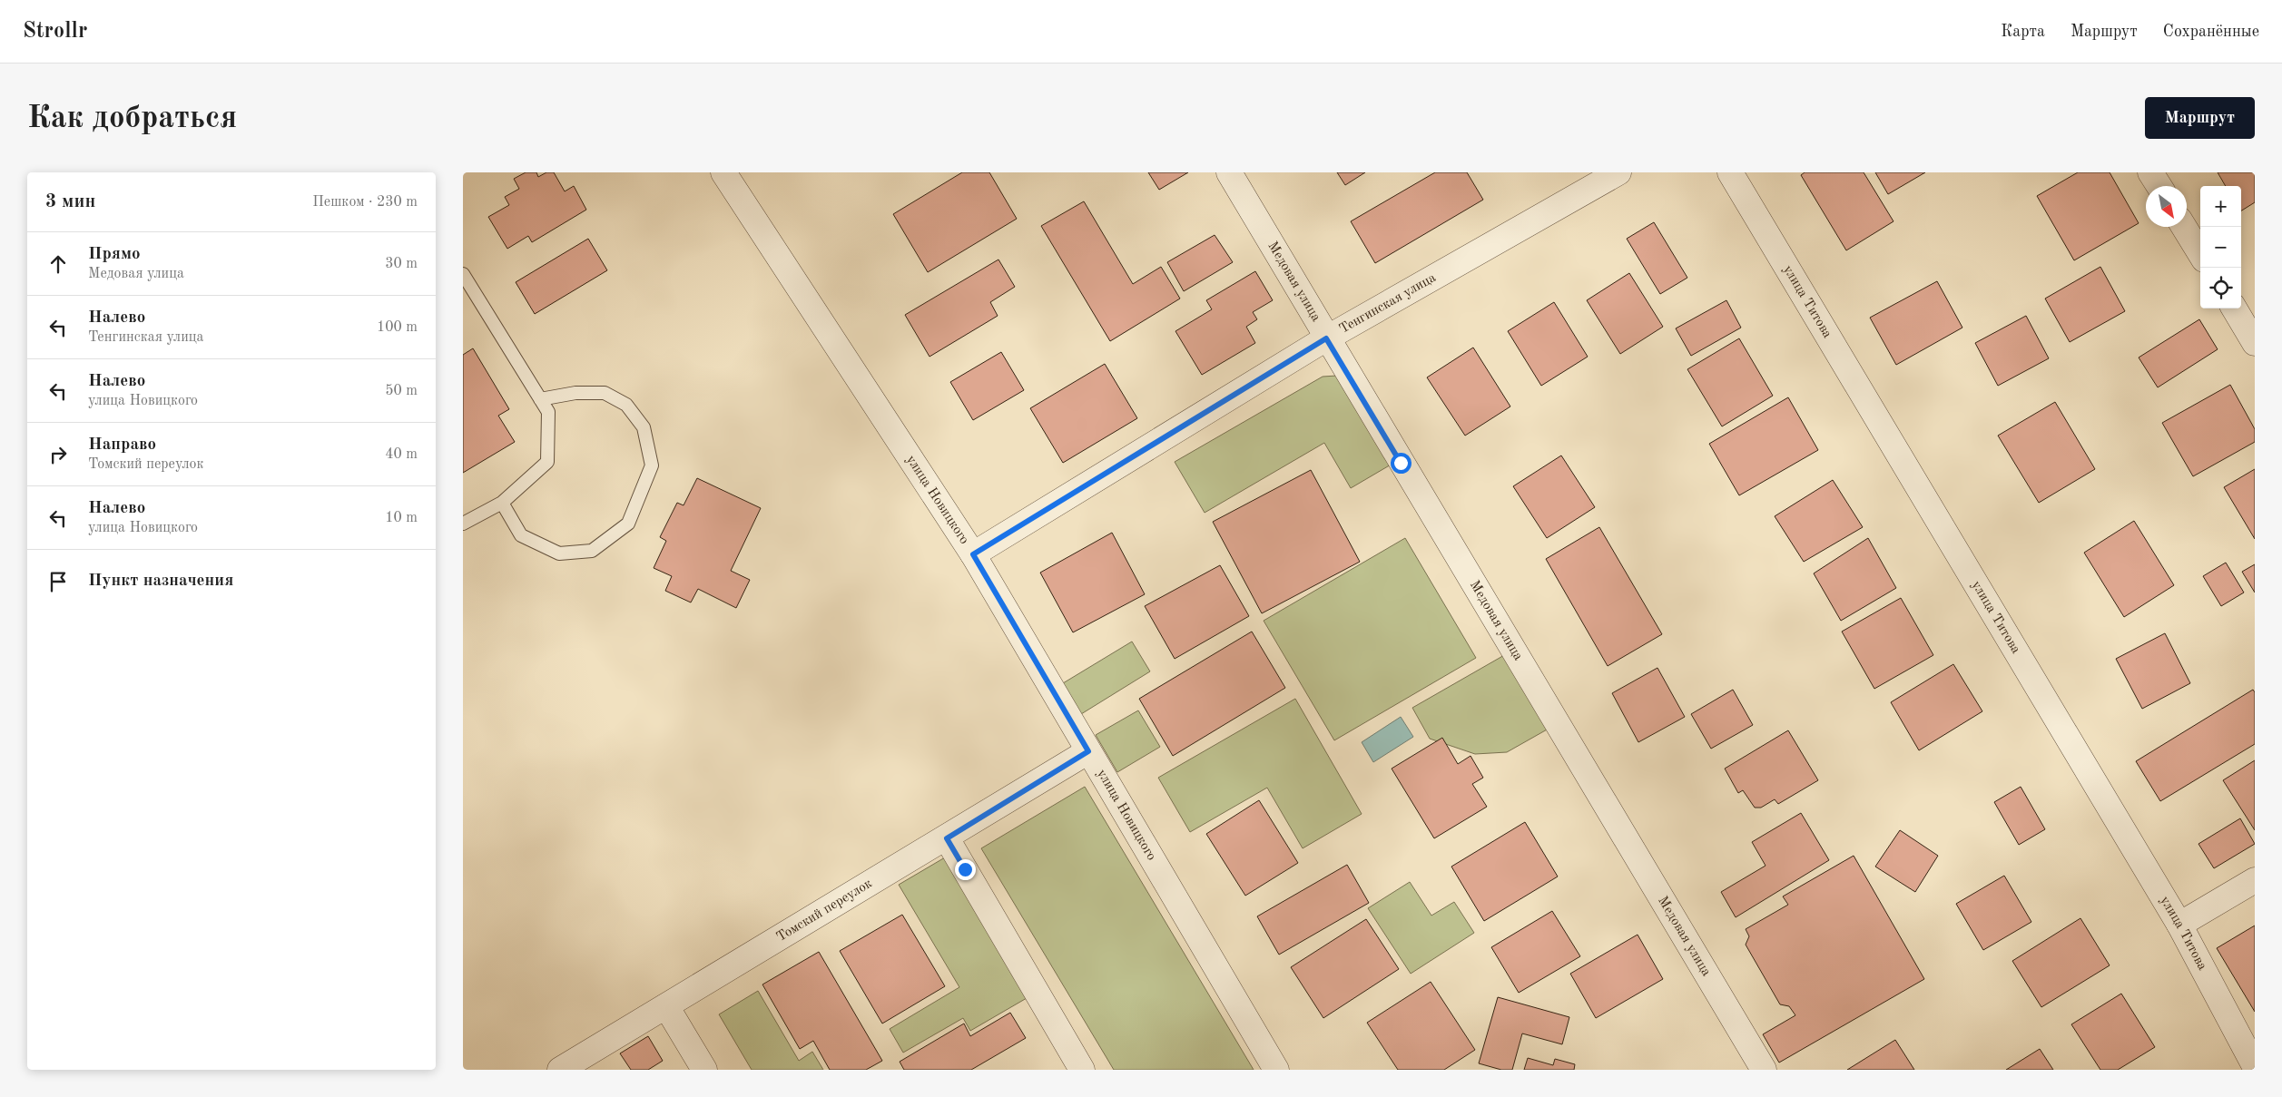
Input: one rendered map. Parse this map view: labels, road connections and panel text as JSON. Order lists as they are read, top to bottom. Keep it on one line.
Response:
{"streets":{"street":["Медовая улица","улица Титова","Тенгинская улица","улица Новицкого","Томский переулок"]},"crossings":[["Медовая улица","Тенгинская улица"],["Тенгинская улица","улица Новицкого"],["улица Новицкого","Томский переулок"]],"north":"bottom right","page":{"header":"Strollr","nav":["Карта","Маршрут","Сохранённые"],"buttons":"Маршрут","title":"Как добраться","heading":["3 мин","Пешком · 230 m"],"map_buttons":["+","−"],"list":[["Прямо","Медовая улица","30 m"],["Налево","Тенгинская улица","100 m"],["Налево","улица Новицкого","50 m"],["Направо","Томский переулок","40 m"],["Налево","улица Новицкого","10 m"],"Пункт назначения"]}}
